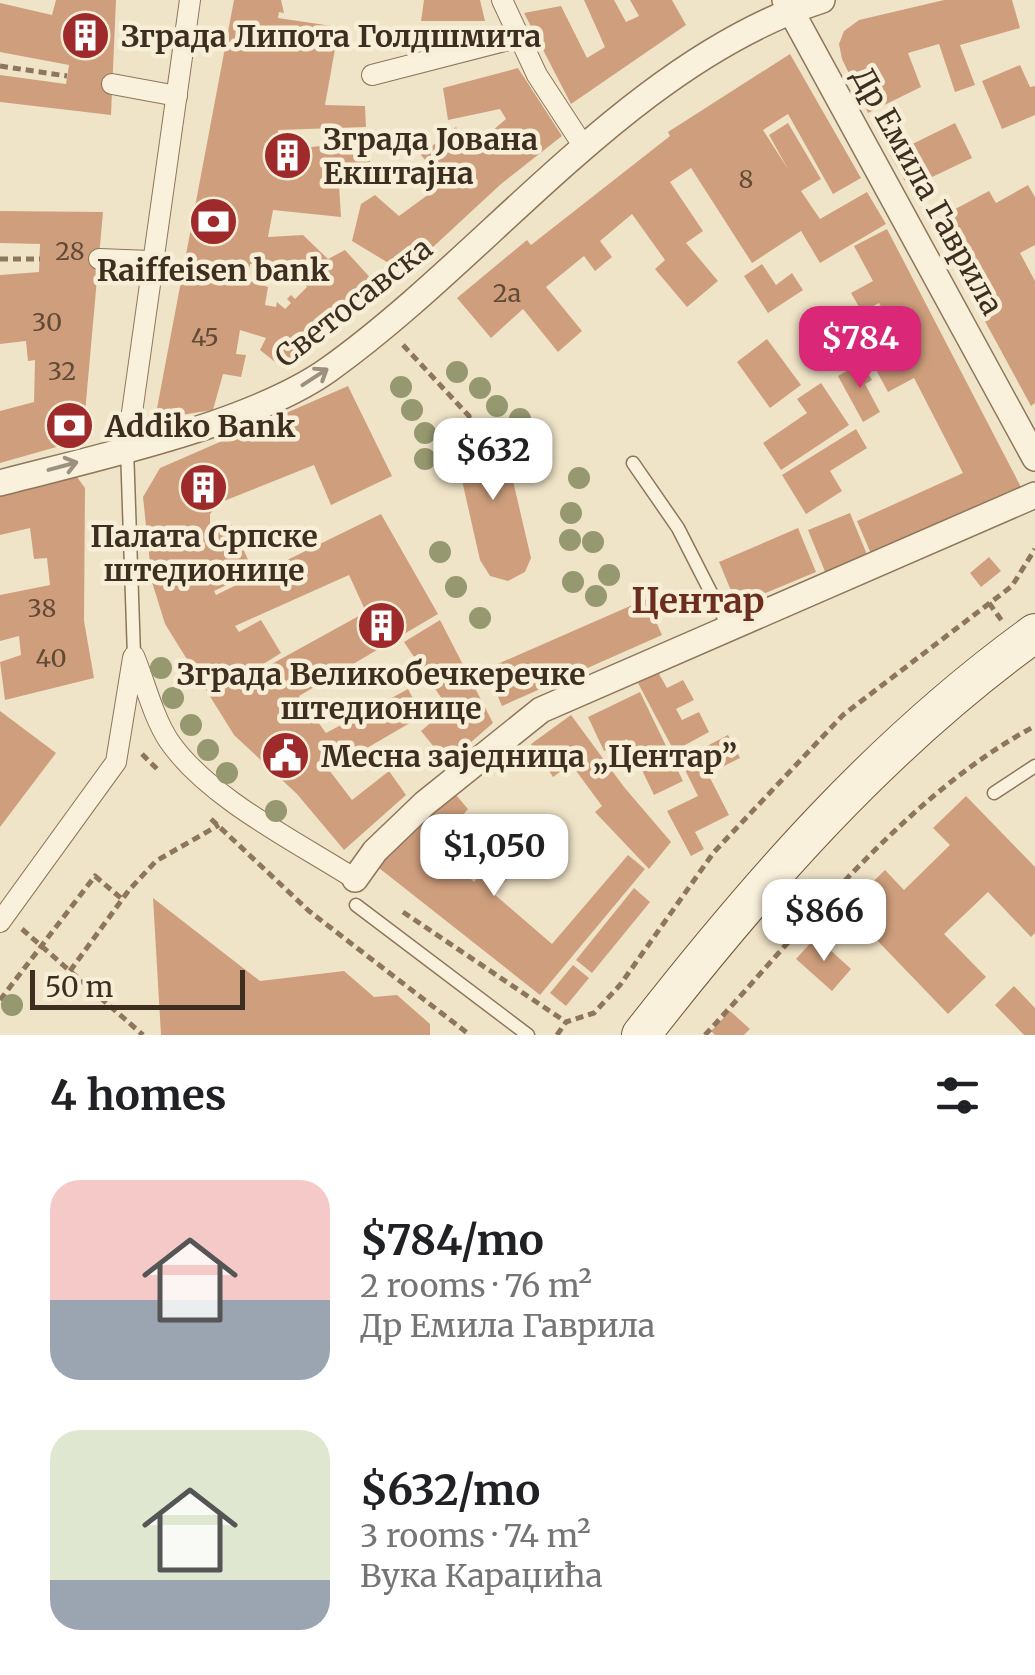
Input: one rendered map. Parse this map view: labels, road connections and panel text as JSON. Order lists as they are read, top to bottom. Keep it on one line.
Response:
{"streets":{"street":["Др Емила Гаврила","Светосавска"]},"crossings":[["Др Емила Гаврила","Светосавска"]],"one_way":["Светосавска"],"districts":["Центар"],"places":{"building":["Зграда Липота Голдшмита","Зграда Јована Екштајна","Палата Српске штедионице","Зграда Великобечкеречке штедионице"],"bank":["Raiffeisen bank","Addiko Bank"],"public building":["Месна заједница „Центар”"]},"house_numbers":["8","28","2a","30","45","32","38","40"],"scale_bar":"50 m","page":{"price":["$784","$632","$1,050","$866"],"scale":"50 m","heading":"4 homes","list":[{"name":"$784/mo","note":"2 rooms · 76 m² · Др Емила Гаврила"},{"name":"$632/mo","note":"3 rooms · 74 m² · Вука Караџића"}]}}
